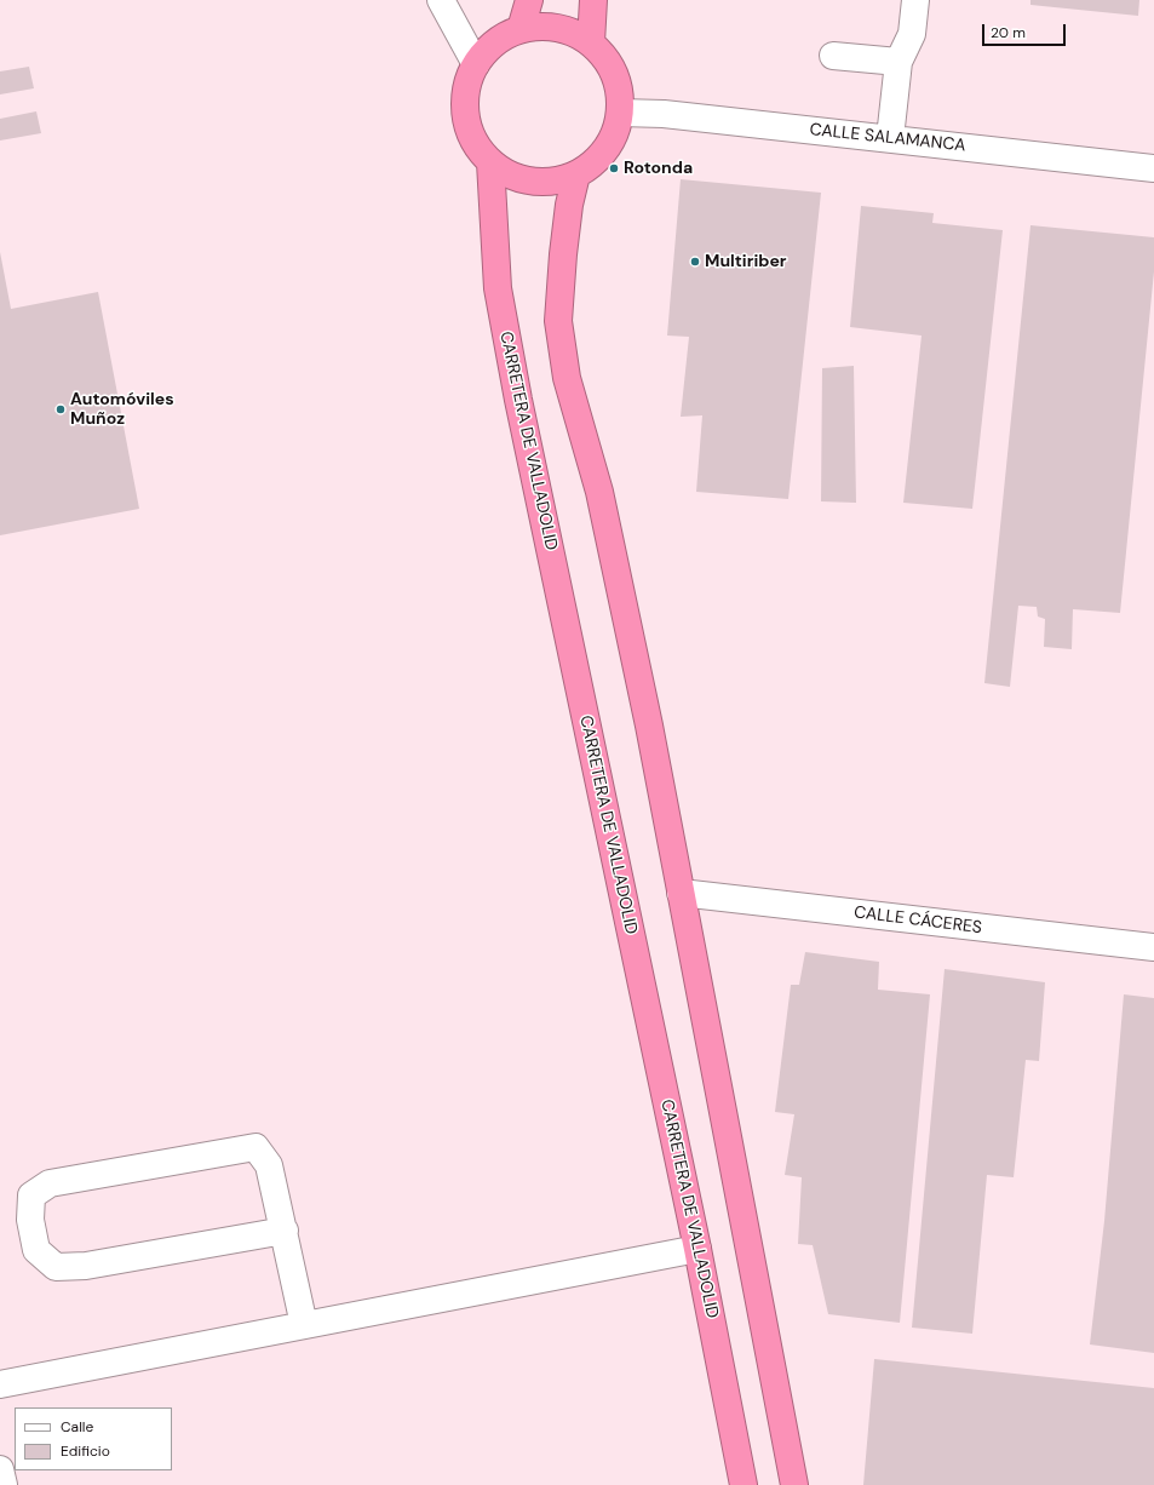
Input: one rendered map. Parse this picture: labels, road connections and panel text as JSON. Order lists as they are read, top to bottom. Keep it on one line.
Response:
{"streets":{"highway":["CARRETERA DE VALLADOLID"],"street":["CALLE SALAMANCA","CALLE CÁCERES"]},"crossings":[["CALLE SALAMANCA","CARRETERA DE VALLADOLID"]],"places":["Rotonda","Multiriber","Automóviles Muñoz"],"legend":["Calle","Edificio"],"scale_bar":"20 m"}
